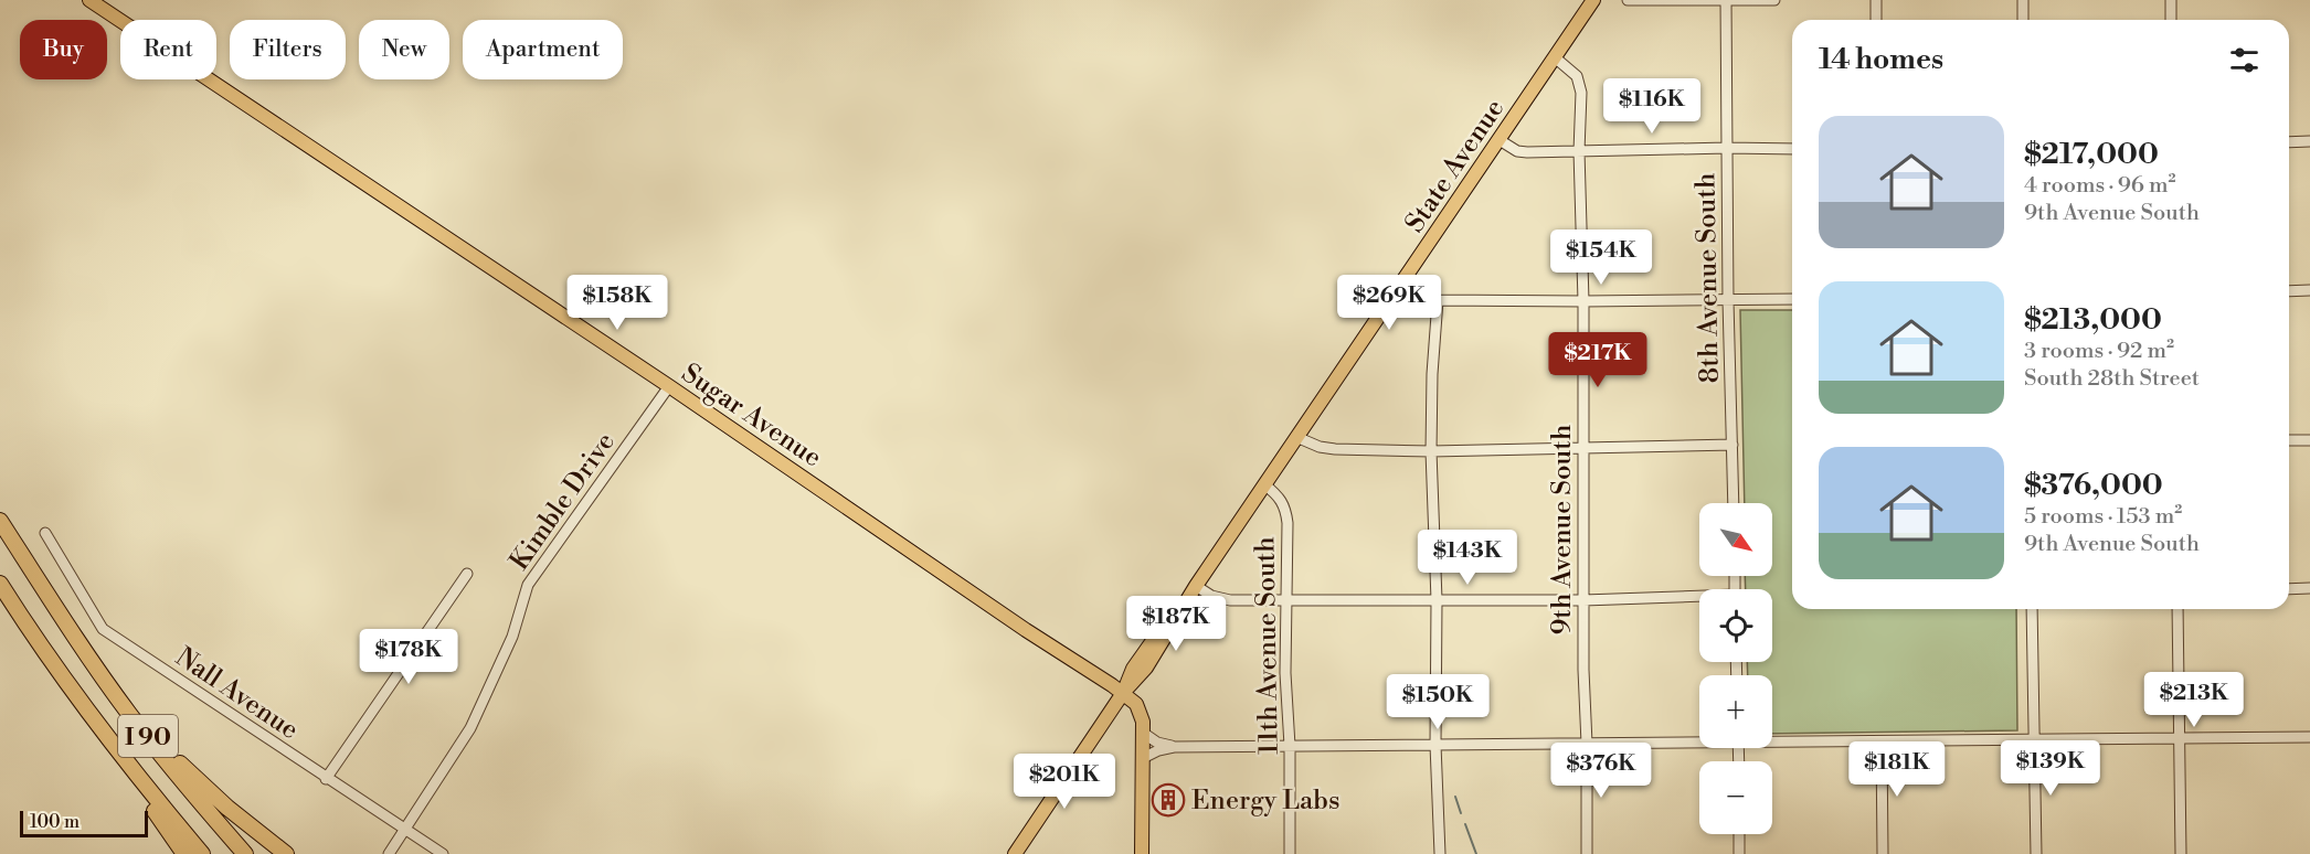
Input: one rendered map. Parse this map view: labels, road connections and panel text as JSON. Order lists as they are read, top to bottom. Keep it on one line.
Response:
{"streets":{"highway":["I 90"],"main road":["State Avenue","Sugar Avenue"],"street":["8th Avenue South","Kimble Drive","9th Avenue South","11th Avenue South","Nall Avenue"]},"crossings":[["State Avenue","Sugar Avenue"],["State Avenue","9th Avenue South"],["State Avenue","11th Avenue South"],["Sugar Avenue","Kimble Drive"],["Kimble Drive","Nall Avenue"]],"places":{"building":["Energy Labs"]},"scale_bar":"100 m","north":"bottom right","page":{"chip":["Buy","Rent","Filters","New","Apartment"],"heading":"14 homes","price":["$116K","$154K","$158K","$269K","$217K","$143K","$187K","$178K","$213K","$150K","$139K","$181K","$376K","$201K"],"list":[{"name":"$217,000","note":"4 rooms · 96 m² · 9th Avenue South"},{"name":"$213,000","note":"3 rooms · 92 m² · South 28th Street"},{"name":"$376,000","note":"5 rooms · 153 m² · 9th Avenue South"}],"map_buttons":["+","−"],"scale":"100 m"}}
